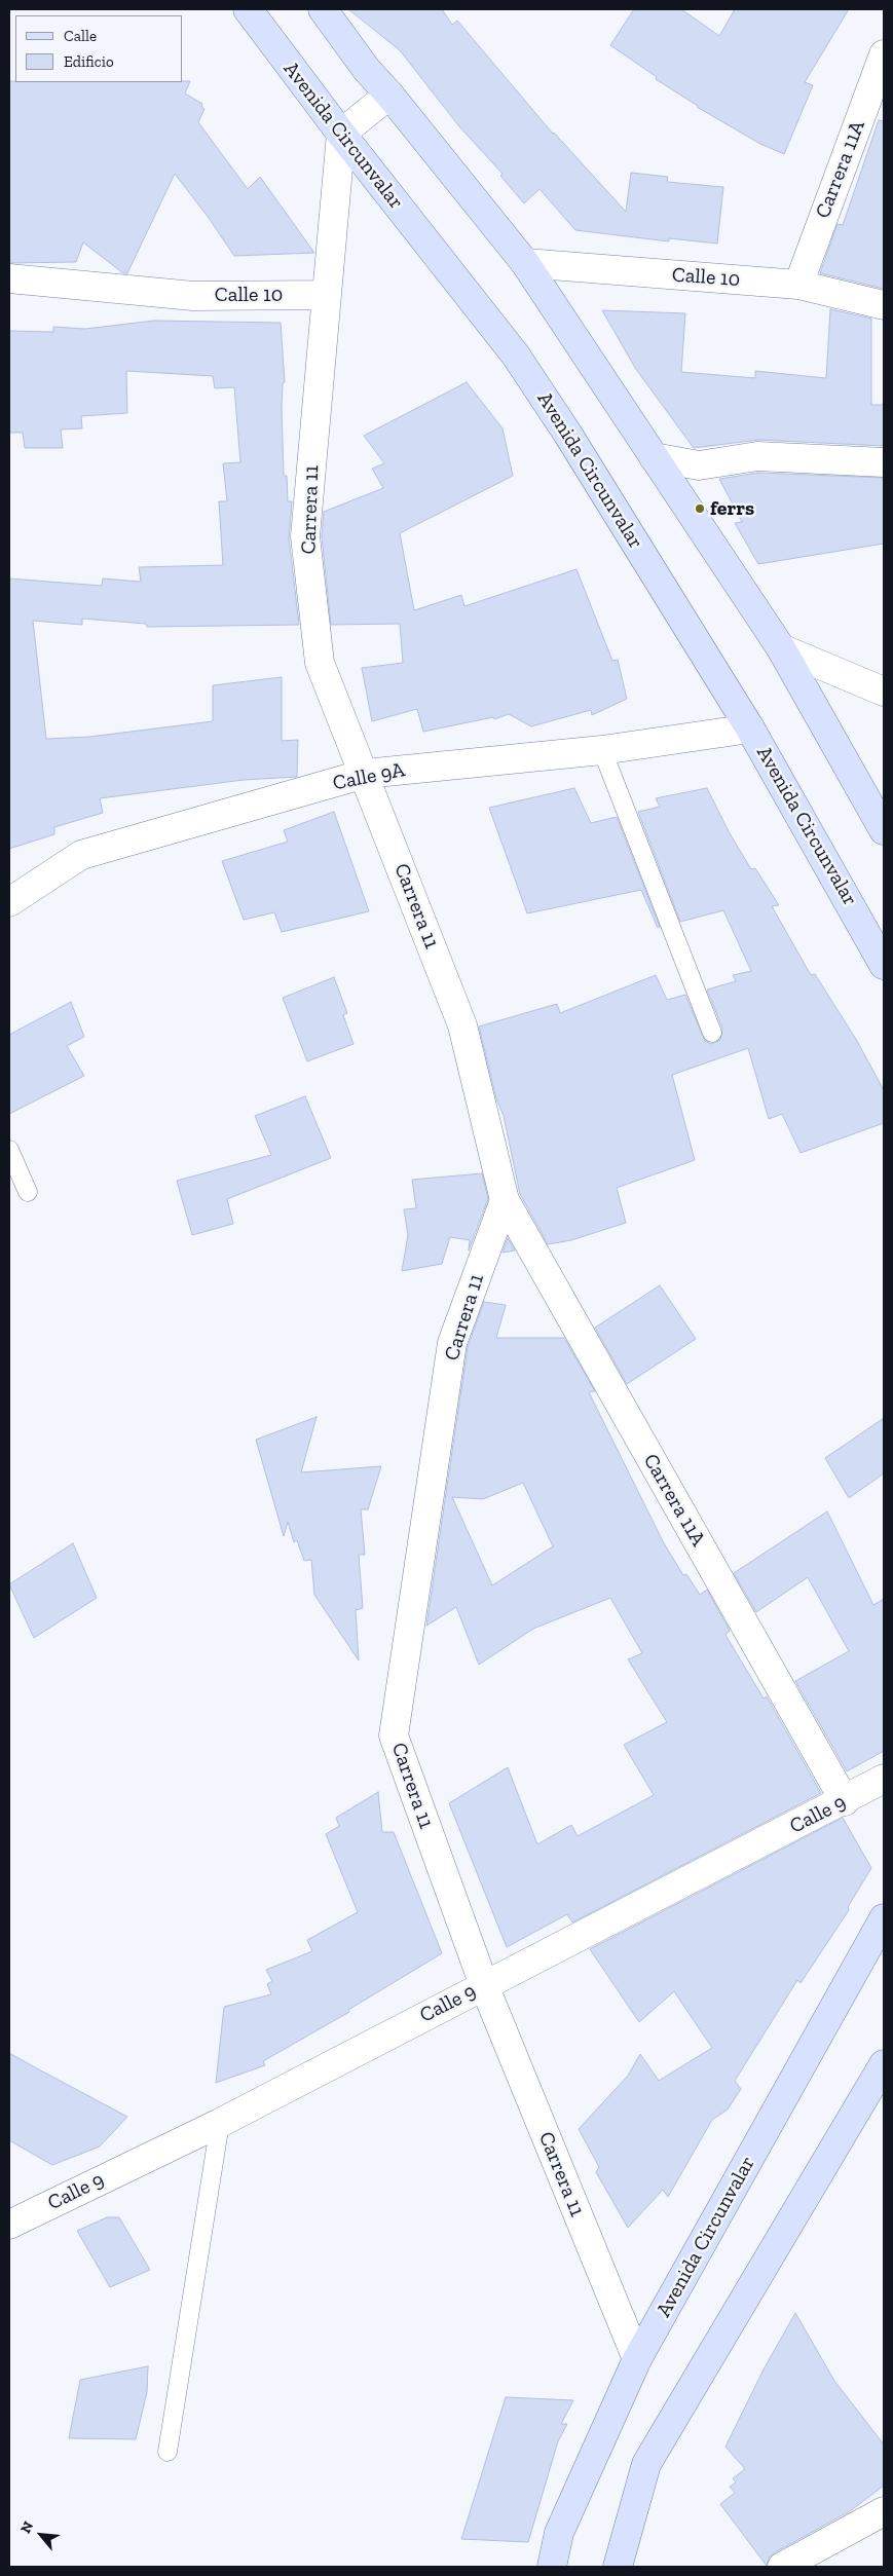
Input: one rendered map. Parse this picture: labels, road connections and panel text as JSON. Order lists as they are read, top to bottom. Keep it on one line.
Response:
{"streets":{"main road":["Avenida Circunvalar"],"street":["Carrera 11A","Calle 10","Carrera 11","Calle 9A","Calle 9"]},"crossings":[["Avenida Circunvalar","Carrera 11"],["Avenida Circunvalar","Calle 9A"],["Carrera 11A","Calle 10"],["Carrera 11A","Carrera 11"],["Carrera 11A","Calle 9"],["Calle 10","Carrera 11"],["Carrera 11","Calle 9A"],["Carrera 11","Calle 9"]],"places":["ferrs"],"legend":["Calle","Edificio"],"north":"top left"}
